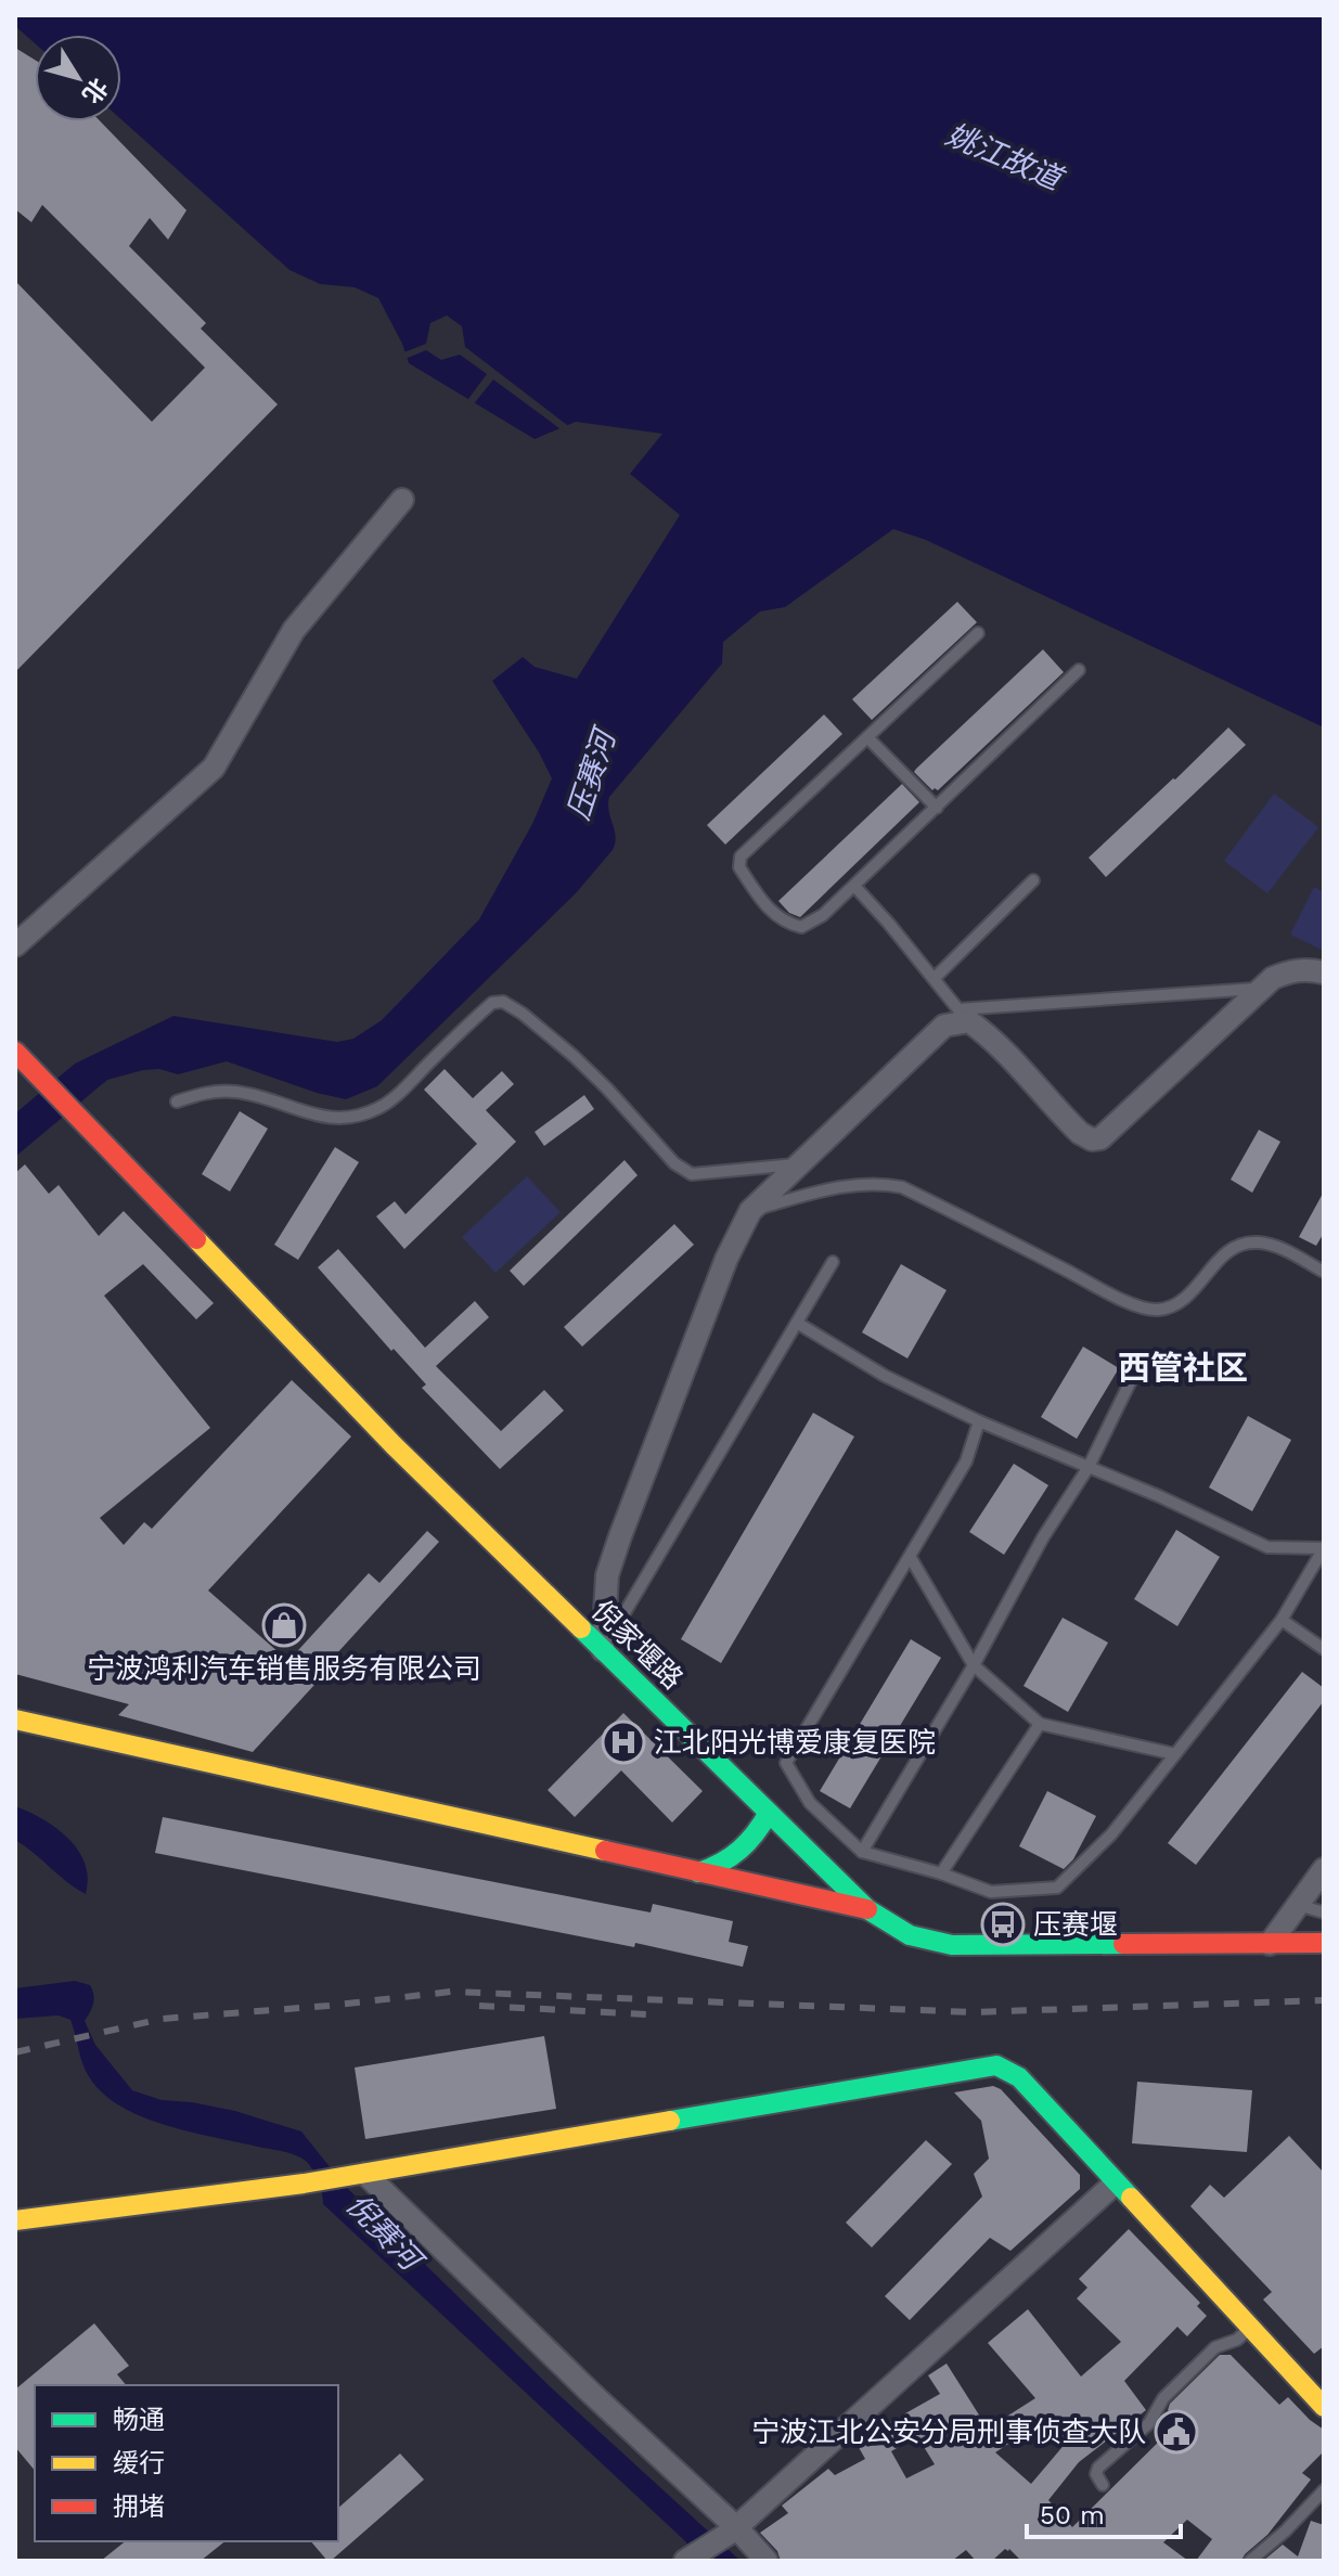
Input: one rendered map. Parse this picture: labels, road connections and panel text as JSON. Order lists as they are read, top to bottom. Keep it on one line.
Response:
{"streets":{"street":["倪家堰路"]},"districts":["西管社区"],"water":["姚江故道","压赛河","倪赛河"],"places":{"shop":["宁波鸿利汽车销售服务有限公司"],"hospital":["江北阳光博爱康复医院"],"bus stop":["压赛堰"],"public building":["宁波江北公安分局刑事侦查大队"]},"legend":["畅通","缓行","拥堵"],"scale_bar":"50 m","north":"bottom right"}
